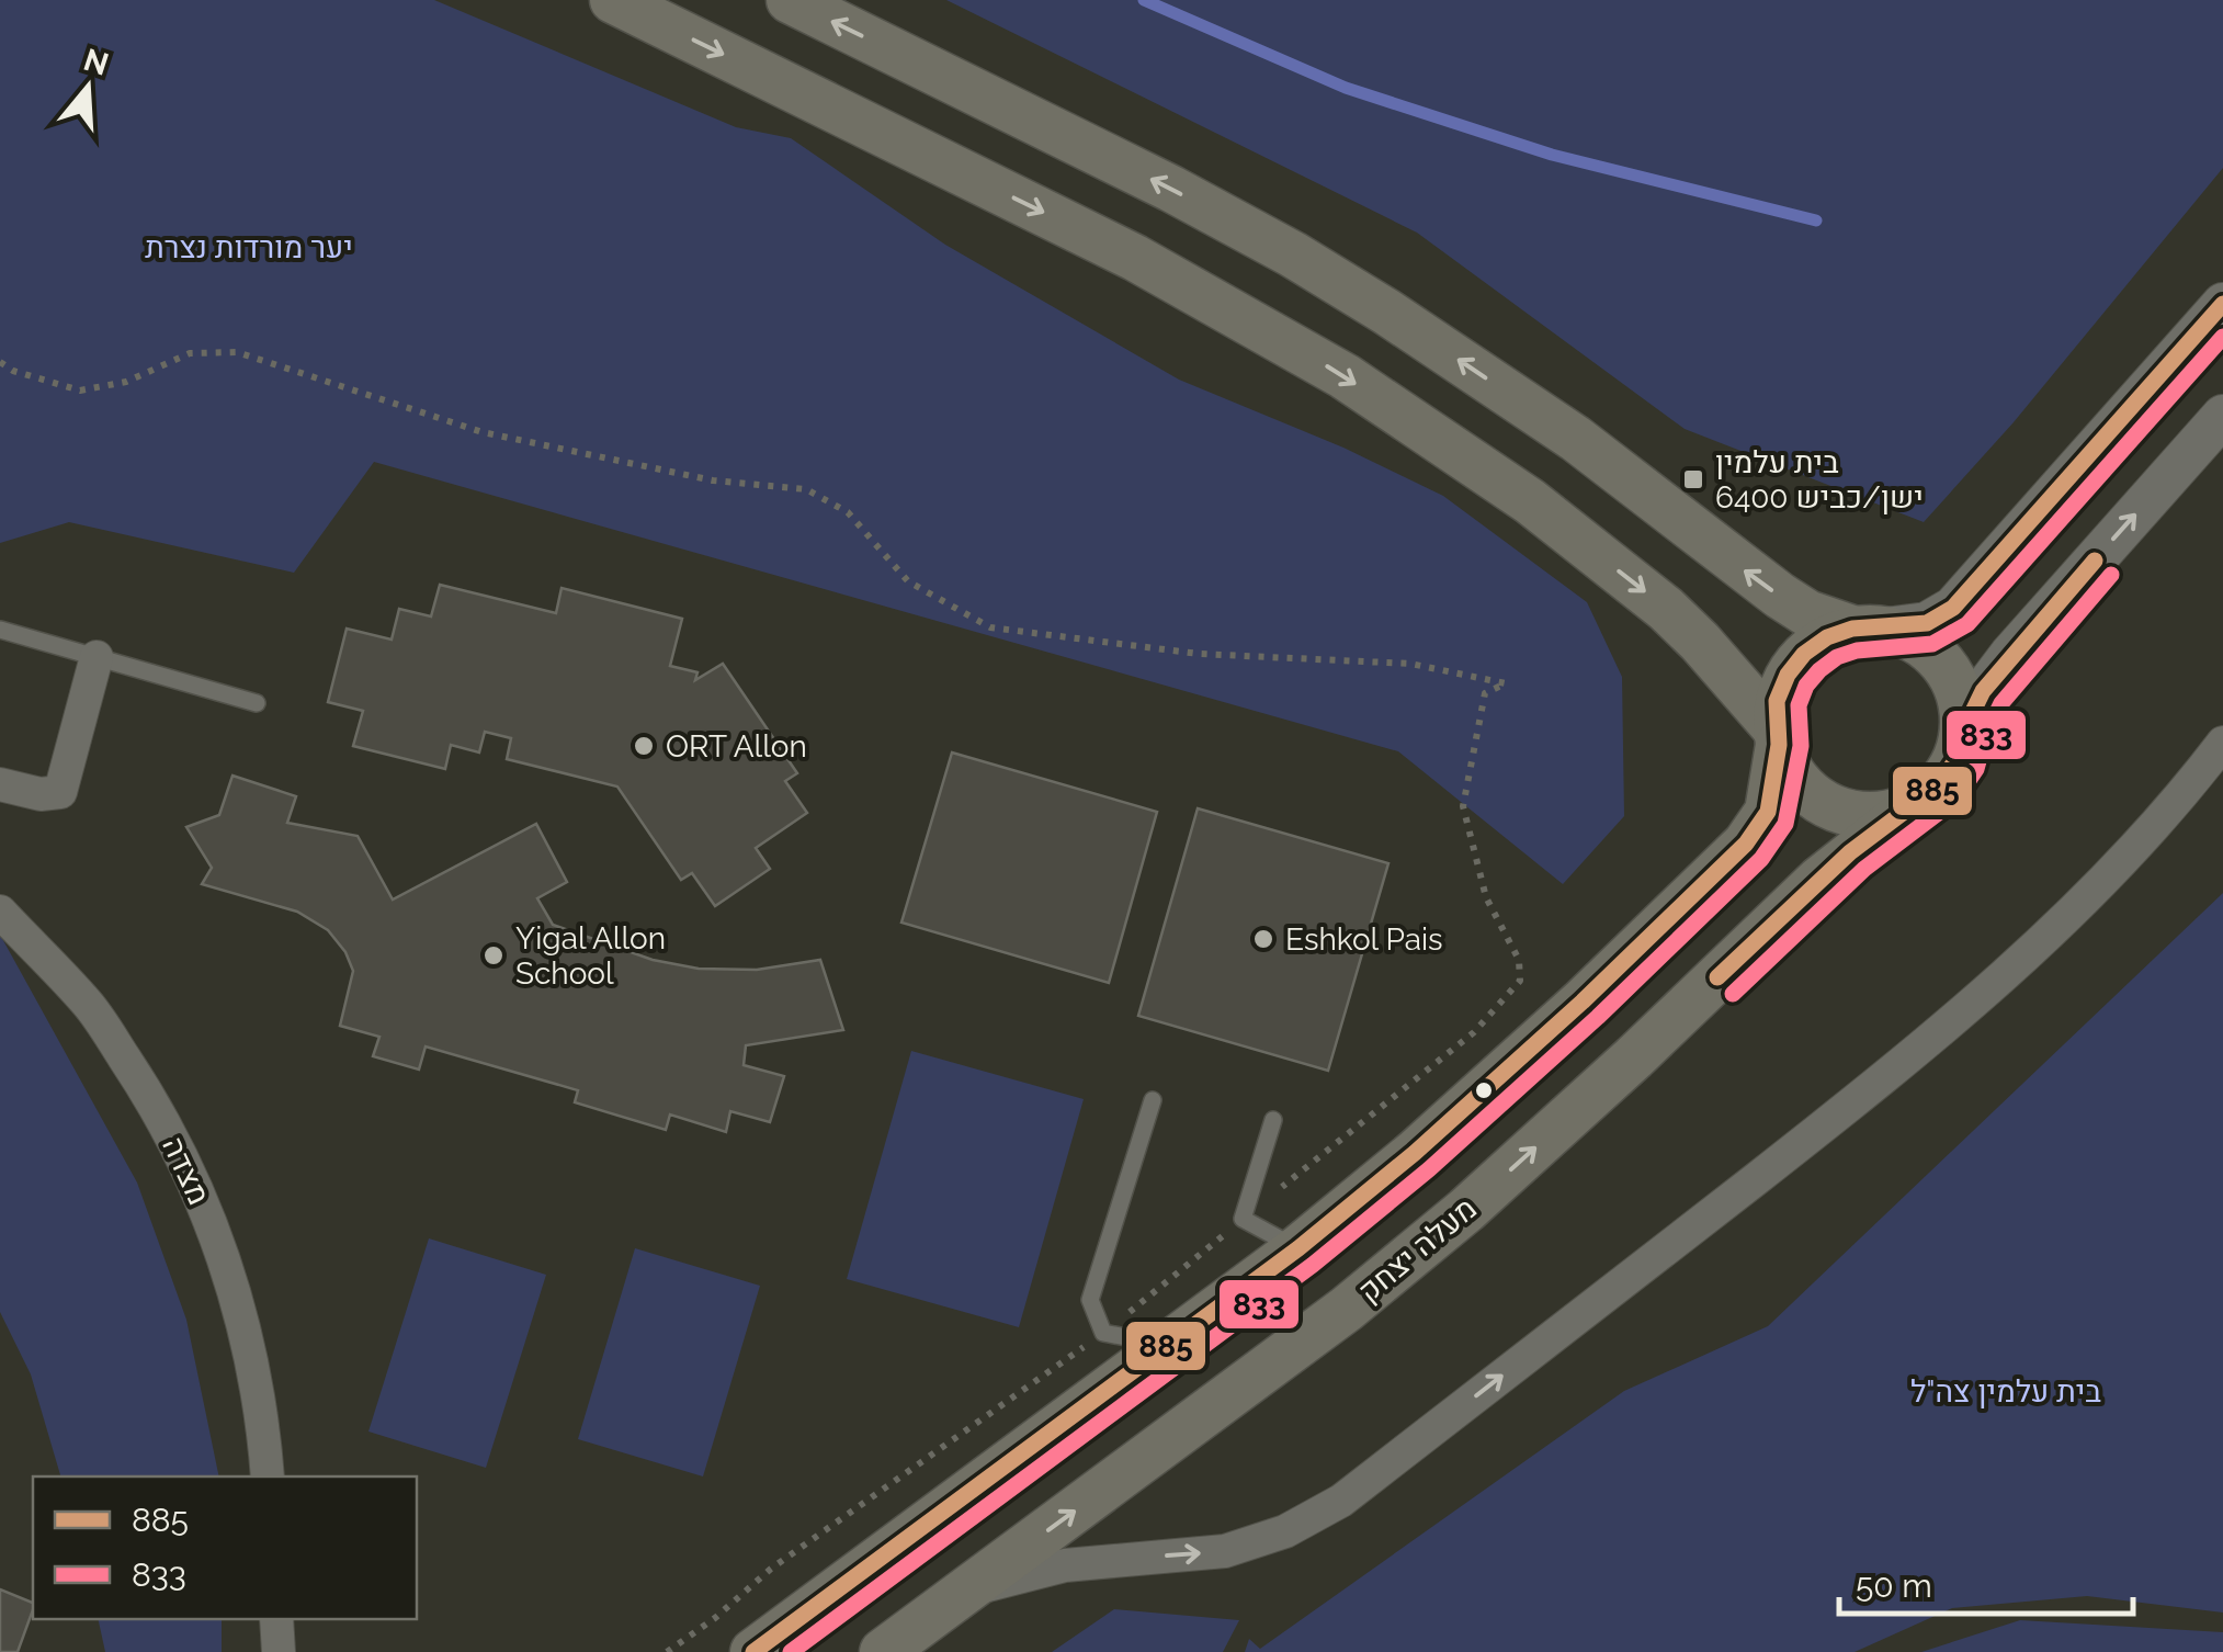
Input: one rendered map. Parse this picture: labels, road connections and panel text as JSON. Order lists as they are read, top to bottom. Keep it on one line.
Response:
{"streets":{"main road":["מעלה יצחק"],"street":["מצדה"]},"parks":["יער מורדות נצרת","בית עלמין צה\"ל"],"places":{"transit":["בית עלמין ישן/כביש 6400"],"other":["ORT Allon","Eshkol Pais","Yigal Allon School"]},"lines":["transit line 885","transit line 833"],"legend":["885","833"],"scale_bar":"50 m","north":"top"}
